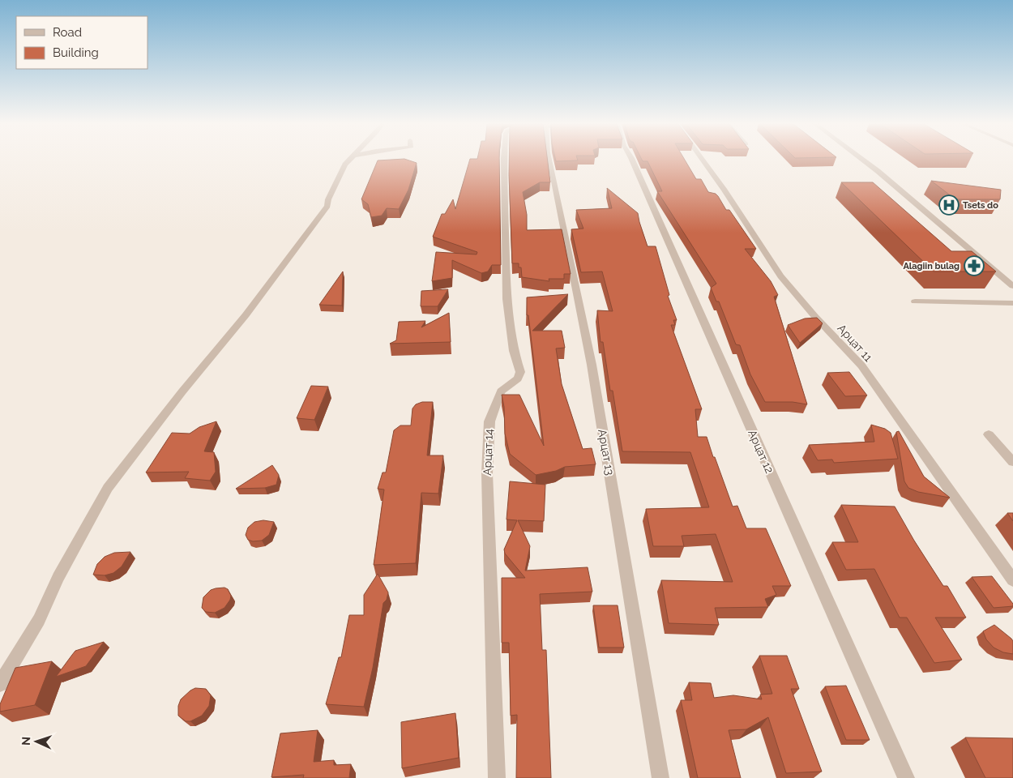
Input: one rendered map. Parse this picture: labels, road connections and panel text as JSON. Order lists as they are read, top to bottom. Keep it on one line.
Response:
{"streets":{"street":["Арцат 11","Арцат 12","Арцат 14","Арцат 13"]},"places":{"hospital":["Tsets do"],"pharmacy":["Alagiin bulag"]},"legend":["Road","Building"],"north":"left"}
